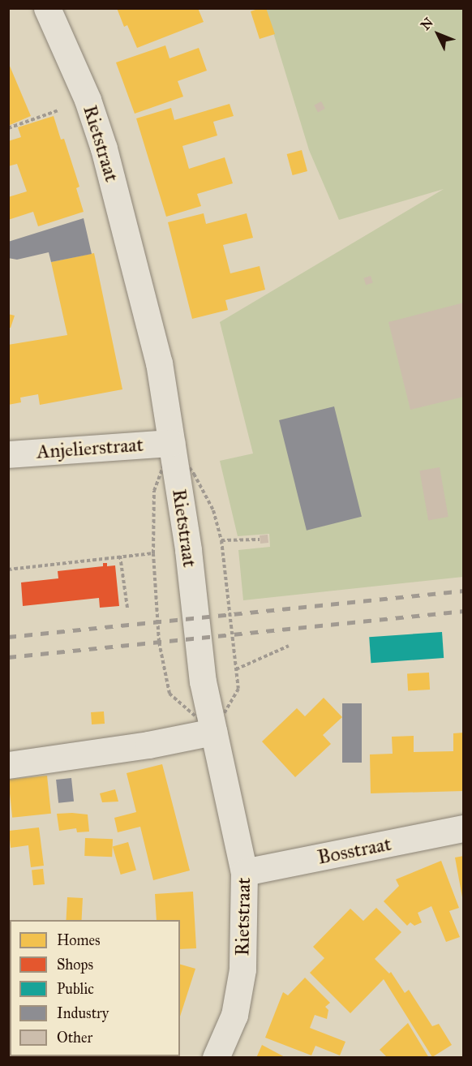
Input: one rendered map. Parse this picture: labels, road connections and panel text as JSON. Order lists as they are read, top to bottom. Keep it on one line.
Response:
{"streets":{"street":["Rietstraat","Anjelierstraat","Bosstraat"]},"crossings":[["Rietstraat","Anjelierstraat"],["Rietstraat","Bosstraat"]],"legend":["Homes","Shops","Public","Industry","Other"],"north":"top left"}
